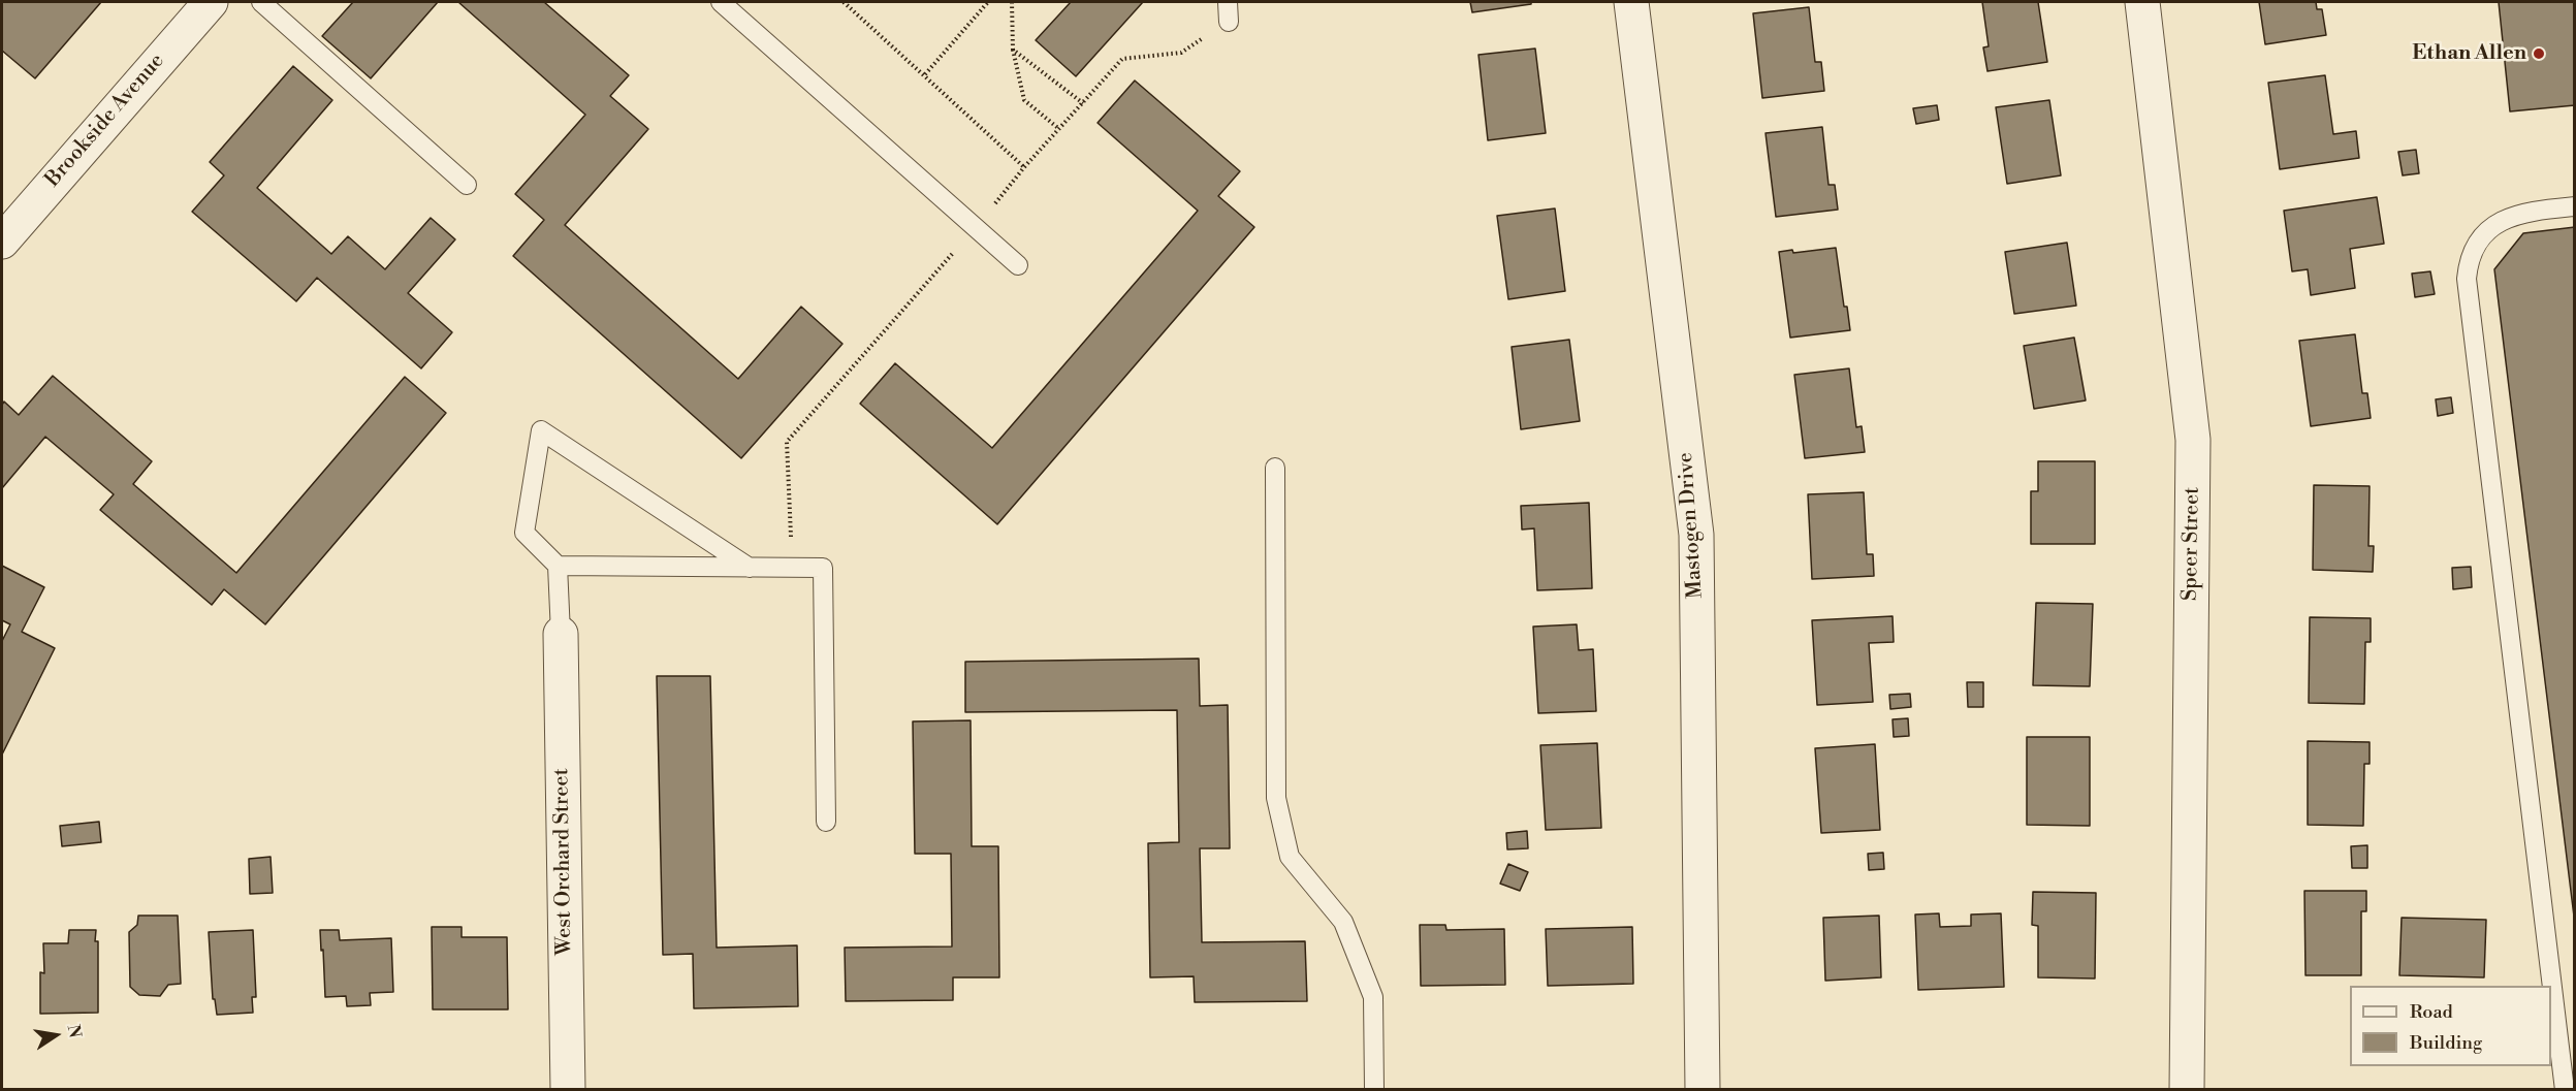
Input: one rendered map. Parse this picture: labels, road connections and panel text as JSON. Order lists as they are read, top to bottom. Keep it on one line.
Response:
{"streets":{"street":["Brookside Avenue","Mastogen Drive","Speer Street","West Orchard Street"]},"places":["Ethan Allen"],"legend":["Road","Building"],"north":"right"}
